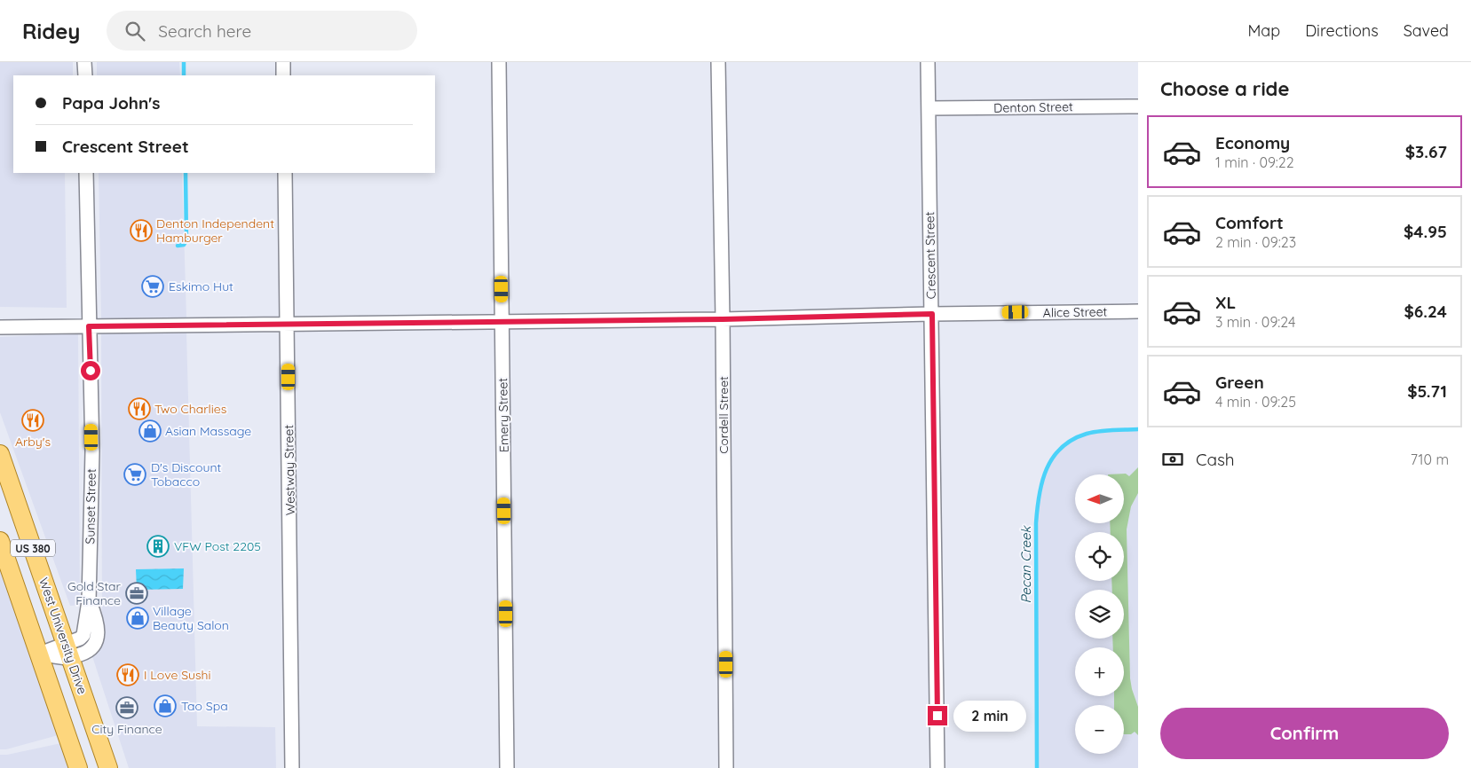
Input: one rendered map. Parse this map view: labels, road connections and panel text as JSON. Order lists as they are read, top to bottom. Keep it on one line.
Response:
{"streets":{"main road":["US 380","West University Drive"],"street":["Denton Street","Crescent Street","Alice Street","Emery Street","Cordell Street","Westway Street","Sunset Street"]},"crossings":[["Denton Street","Crescent Street"],["Crescent Street","Alice Street"],["Alice Street","Emery Street"],["Alice Street","Cordell Street"],["Alice Street","Westway Street"],["Alice Street","Sunset Street"],["Sunset Street","West University Drive"]],"water":["Pecan Creek"],"places":{"restaurant":["Denton Independent Hamburger","Two Charlies","Arby's","I Love Sushi"],"supermarket":["Eskimo Hut","D's Discount Tobacco"],"shop":["Asian Massage","Village Beauty Salon","Tao Spa"],"building":["VFW Post 2205"],"office":["Gold Star Finance","City Finance"]},"north":"left","page":{"header":"Ridey","search":"Search here","nav":["Map","Directions","Saved"],"heading":"Choose a ride","banner":["Papa John's","Crescent Street"],"list":[{"name":"Economy","note":"1 min · 09:22","value":"$3.67"},{"name":"Comfort","note":"2 min · 09:23","value":"$4.95"},{"name":"XL","note":"3 min · 09:24","value":"$6.24"},{"name":"Green","note":"4 min · 09:25","value":"$5.71"}],"pay":["Cash","710 m"],"map_buttons":["+","−"],"buttons":"Confirm","bubble":"2 min"}}
